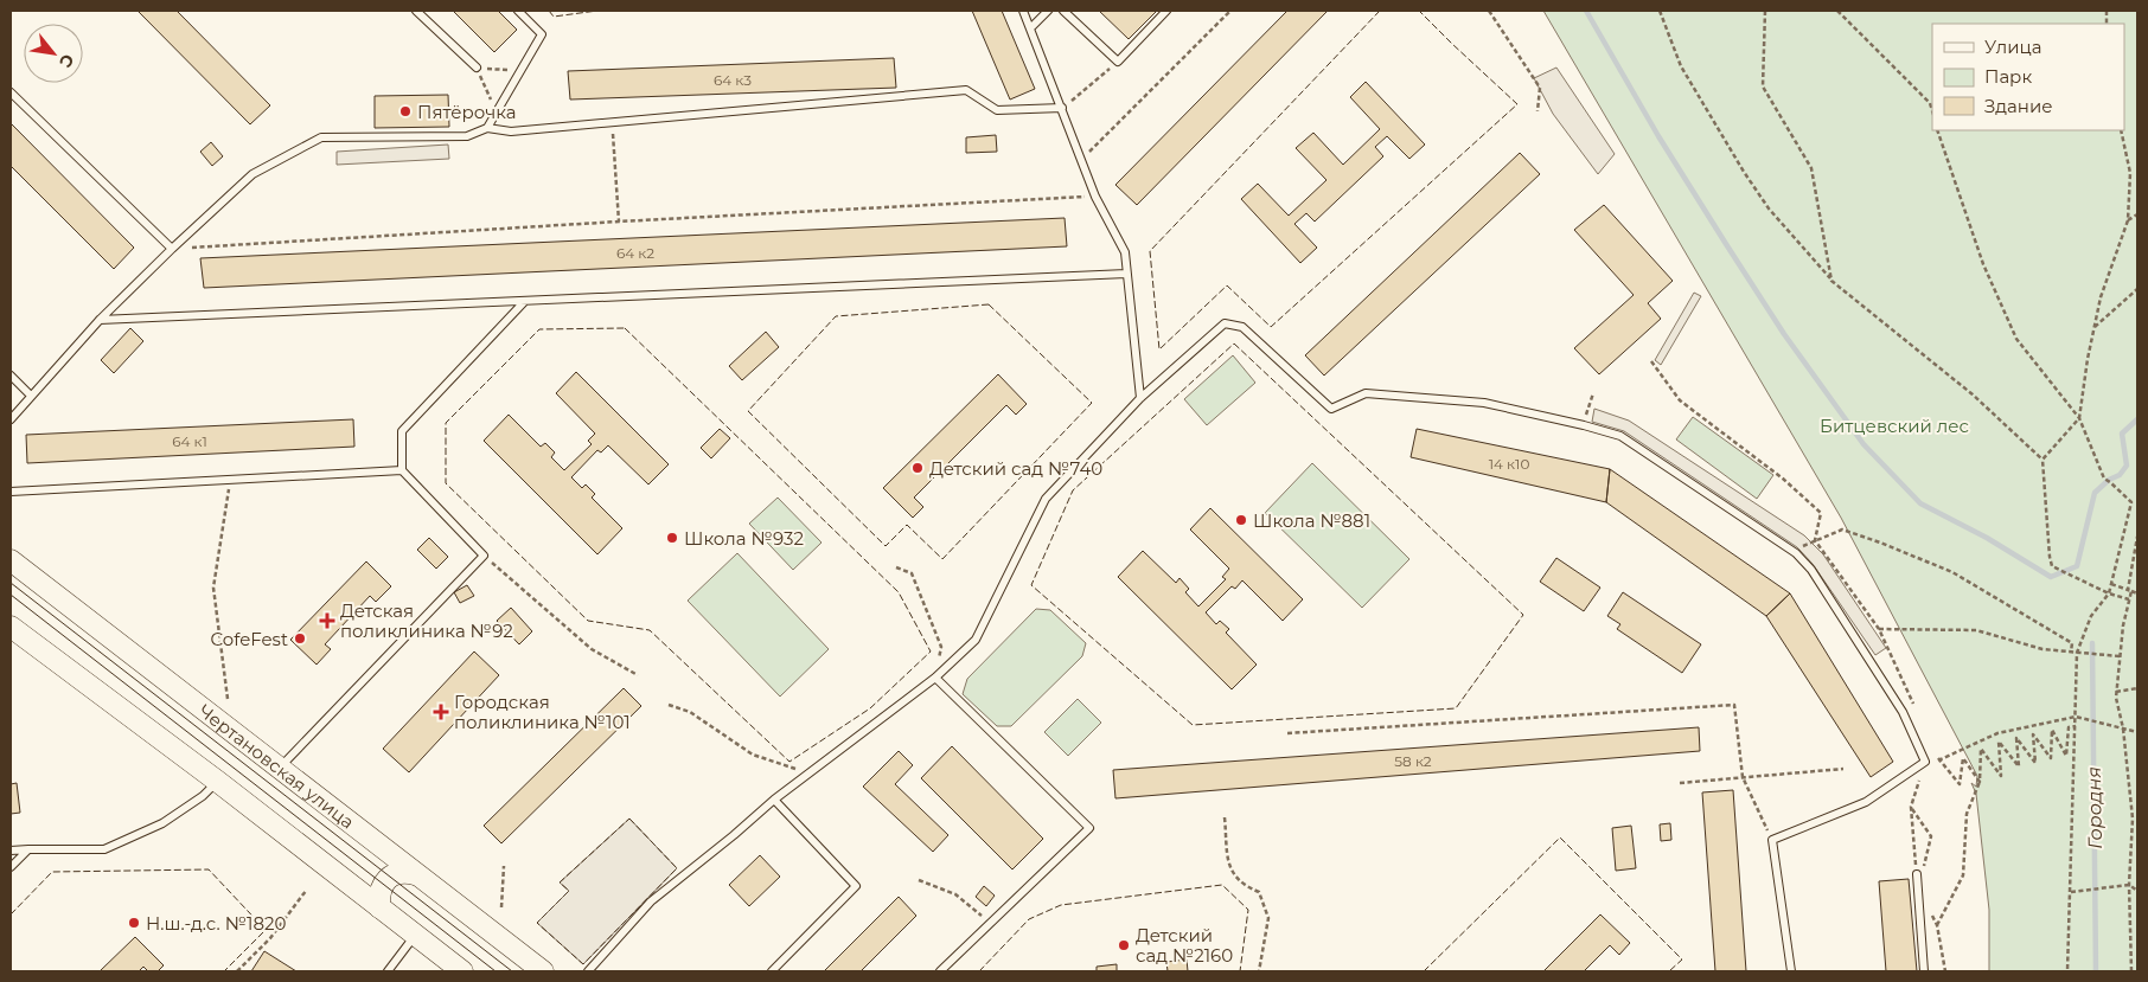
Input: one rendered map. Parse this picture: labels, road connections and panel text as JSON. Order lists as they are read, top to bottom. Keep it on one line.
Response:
{"streets":{"main road":["Чертановская улица"]},"water":["Городня"],"parks":["Битцевский лес"],"places":{"other":["Пятёрочка","Детский сад №740","Школа №881","Школа №932","CofeFest","Н.ш.-д.с. №1820","Детский сад №2160"],"health":["Детская поликлиника №92","Городская поликлиника №101"]},"house_numbers":["64 к3","64 к2","64 к1","14 к10","58 к2"],"legend":["Улица","Парк","Здание"],"north":"bottom right"}
